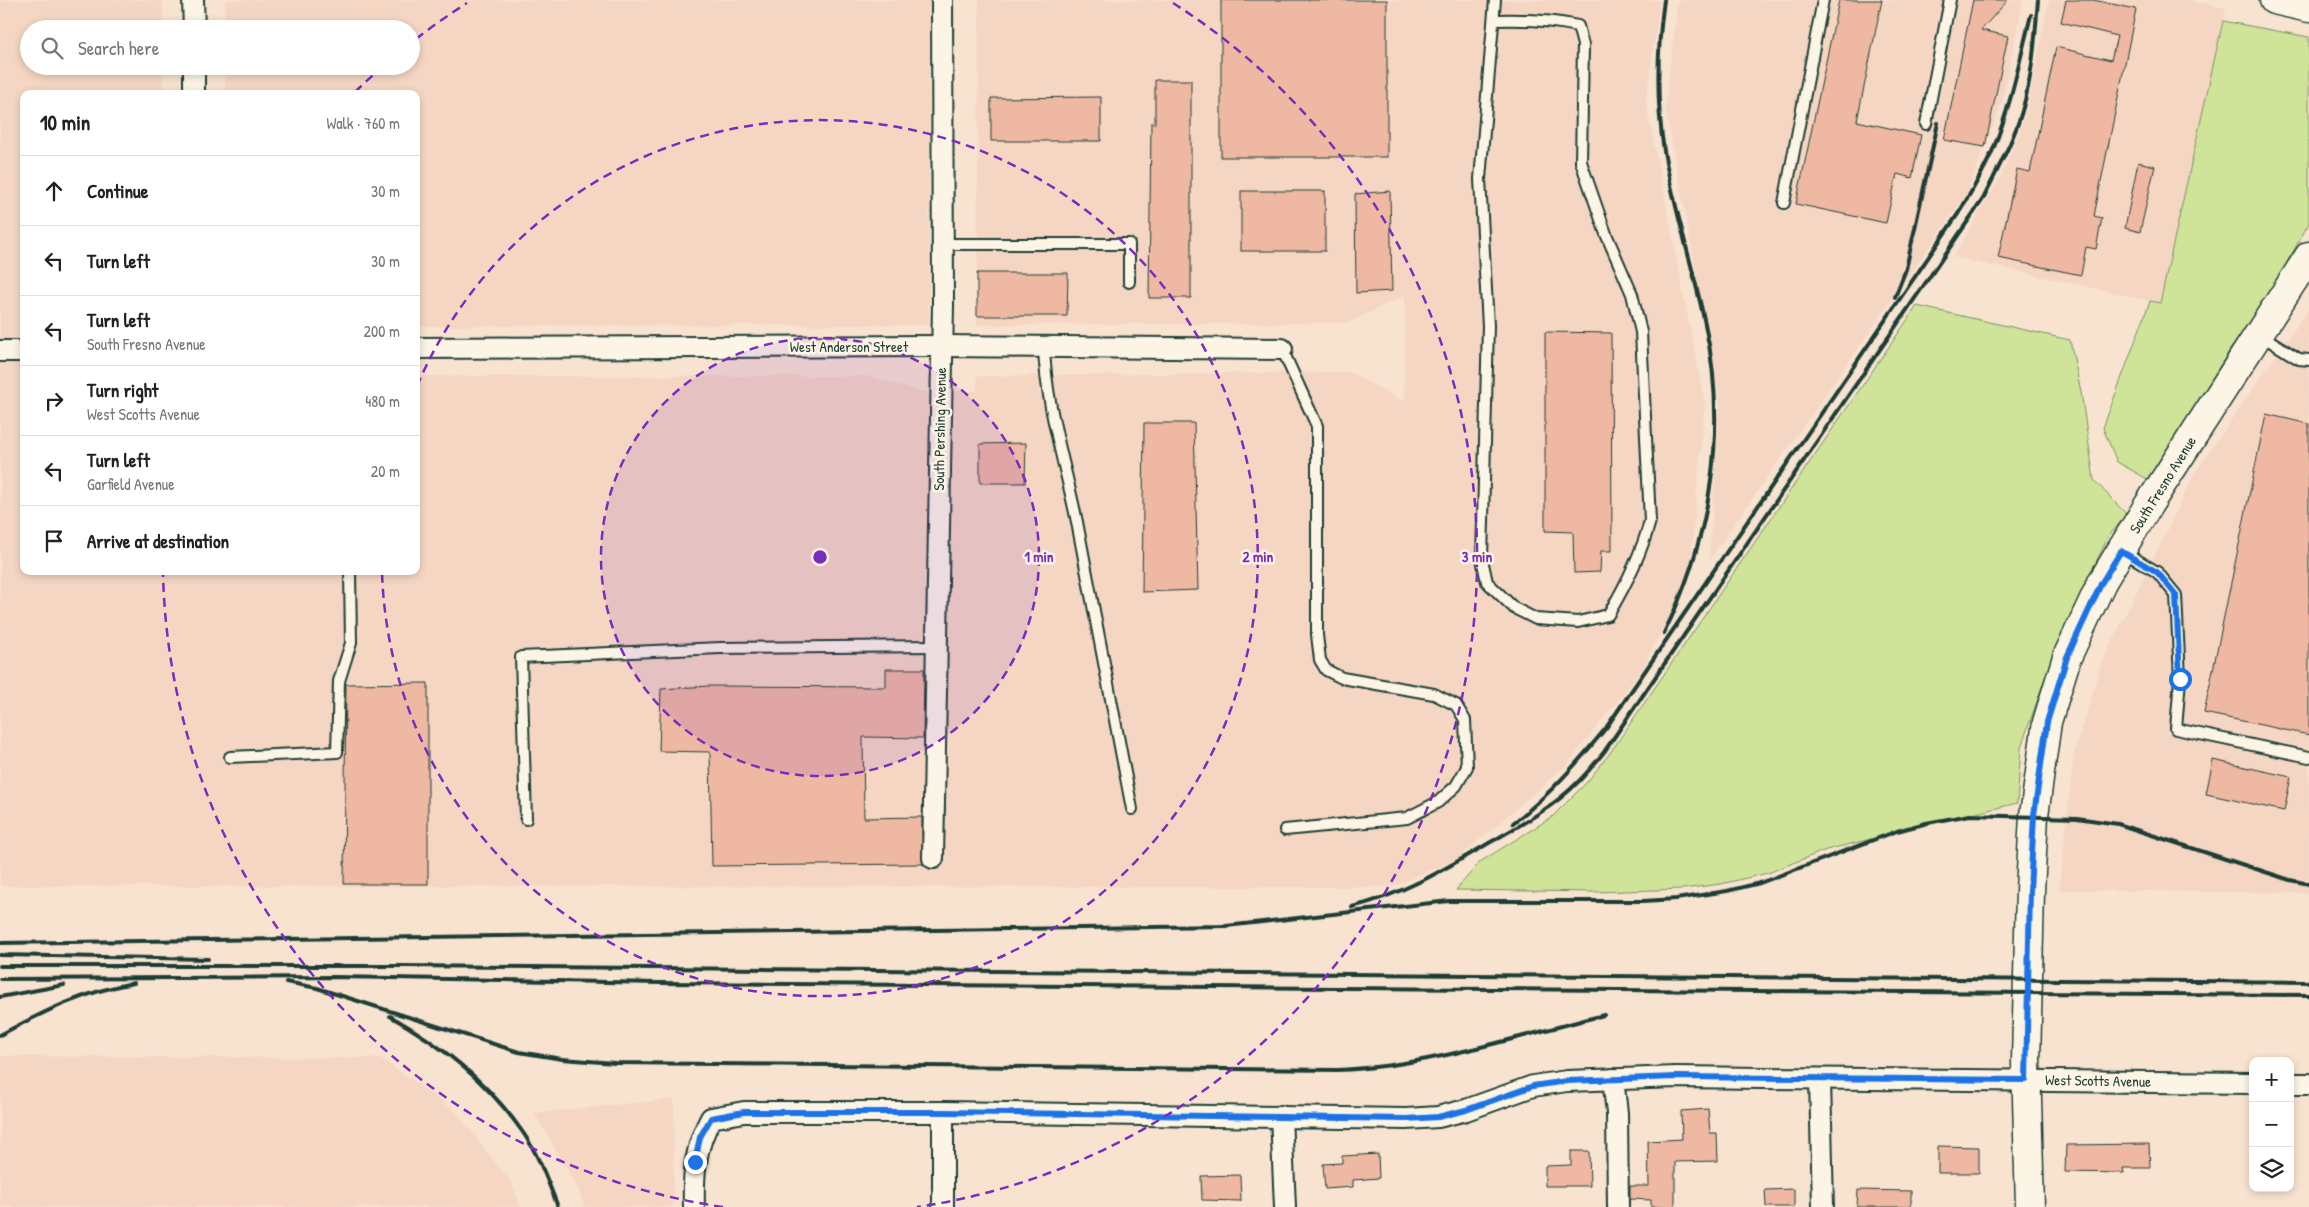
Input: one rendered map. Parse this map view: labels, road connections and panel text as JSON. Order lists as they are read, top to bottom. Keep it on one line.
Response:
{"streets":{"street":["West Anderson Street","South Pershing Avenue","South Fresno Avenue","West Scotts Avenue"]},"crossings":[["West Anderson Street","South Pershing Avenue"],["South Fresno Avenue","West Scotts Avenue"]],"page":{"search":"Search here","heading":["10 min","Walk · 760 m"],"list":[["Continue","30 m"],["Turn left","30 m"],["Turn left","South Fresno Avenue","200 m"],["Turn right","West Scotts Avenue","480 m"],["Turn left","Garfield Avenue","20 m"],"Arrive at destination"],"map_buttons":["+","−"]},"rings":["1 min","2 min","3 min"]}
